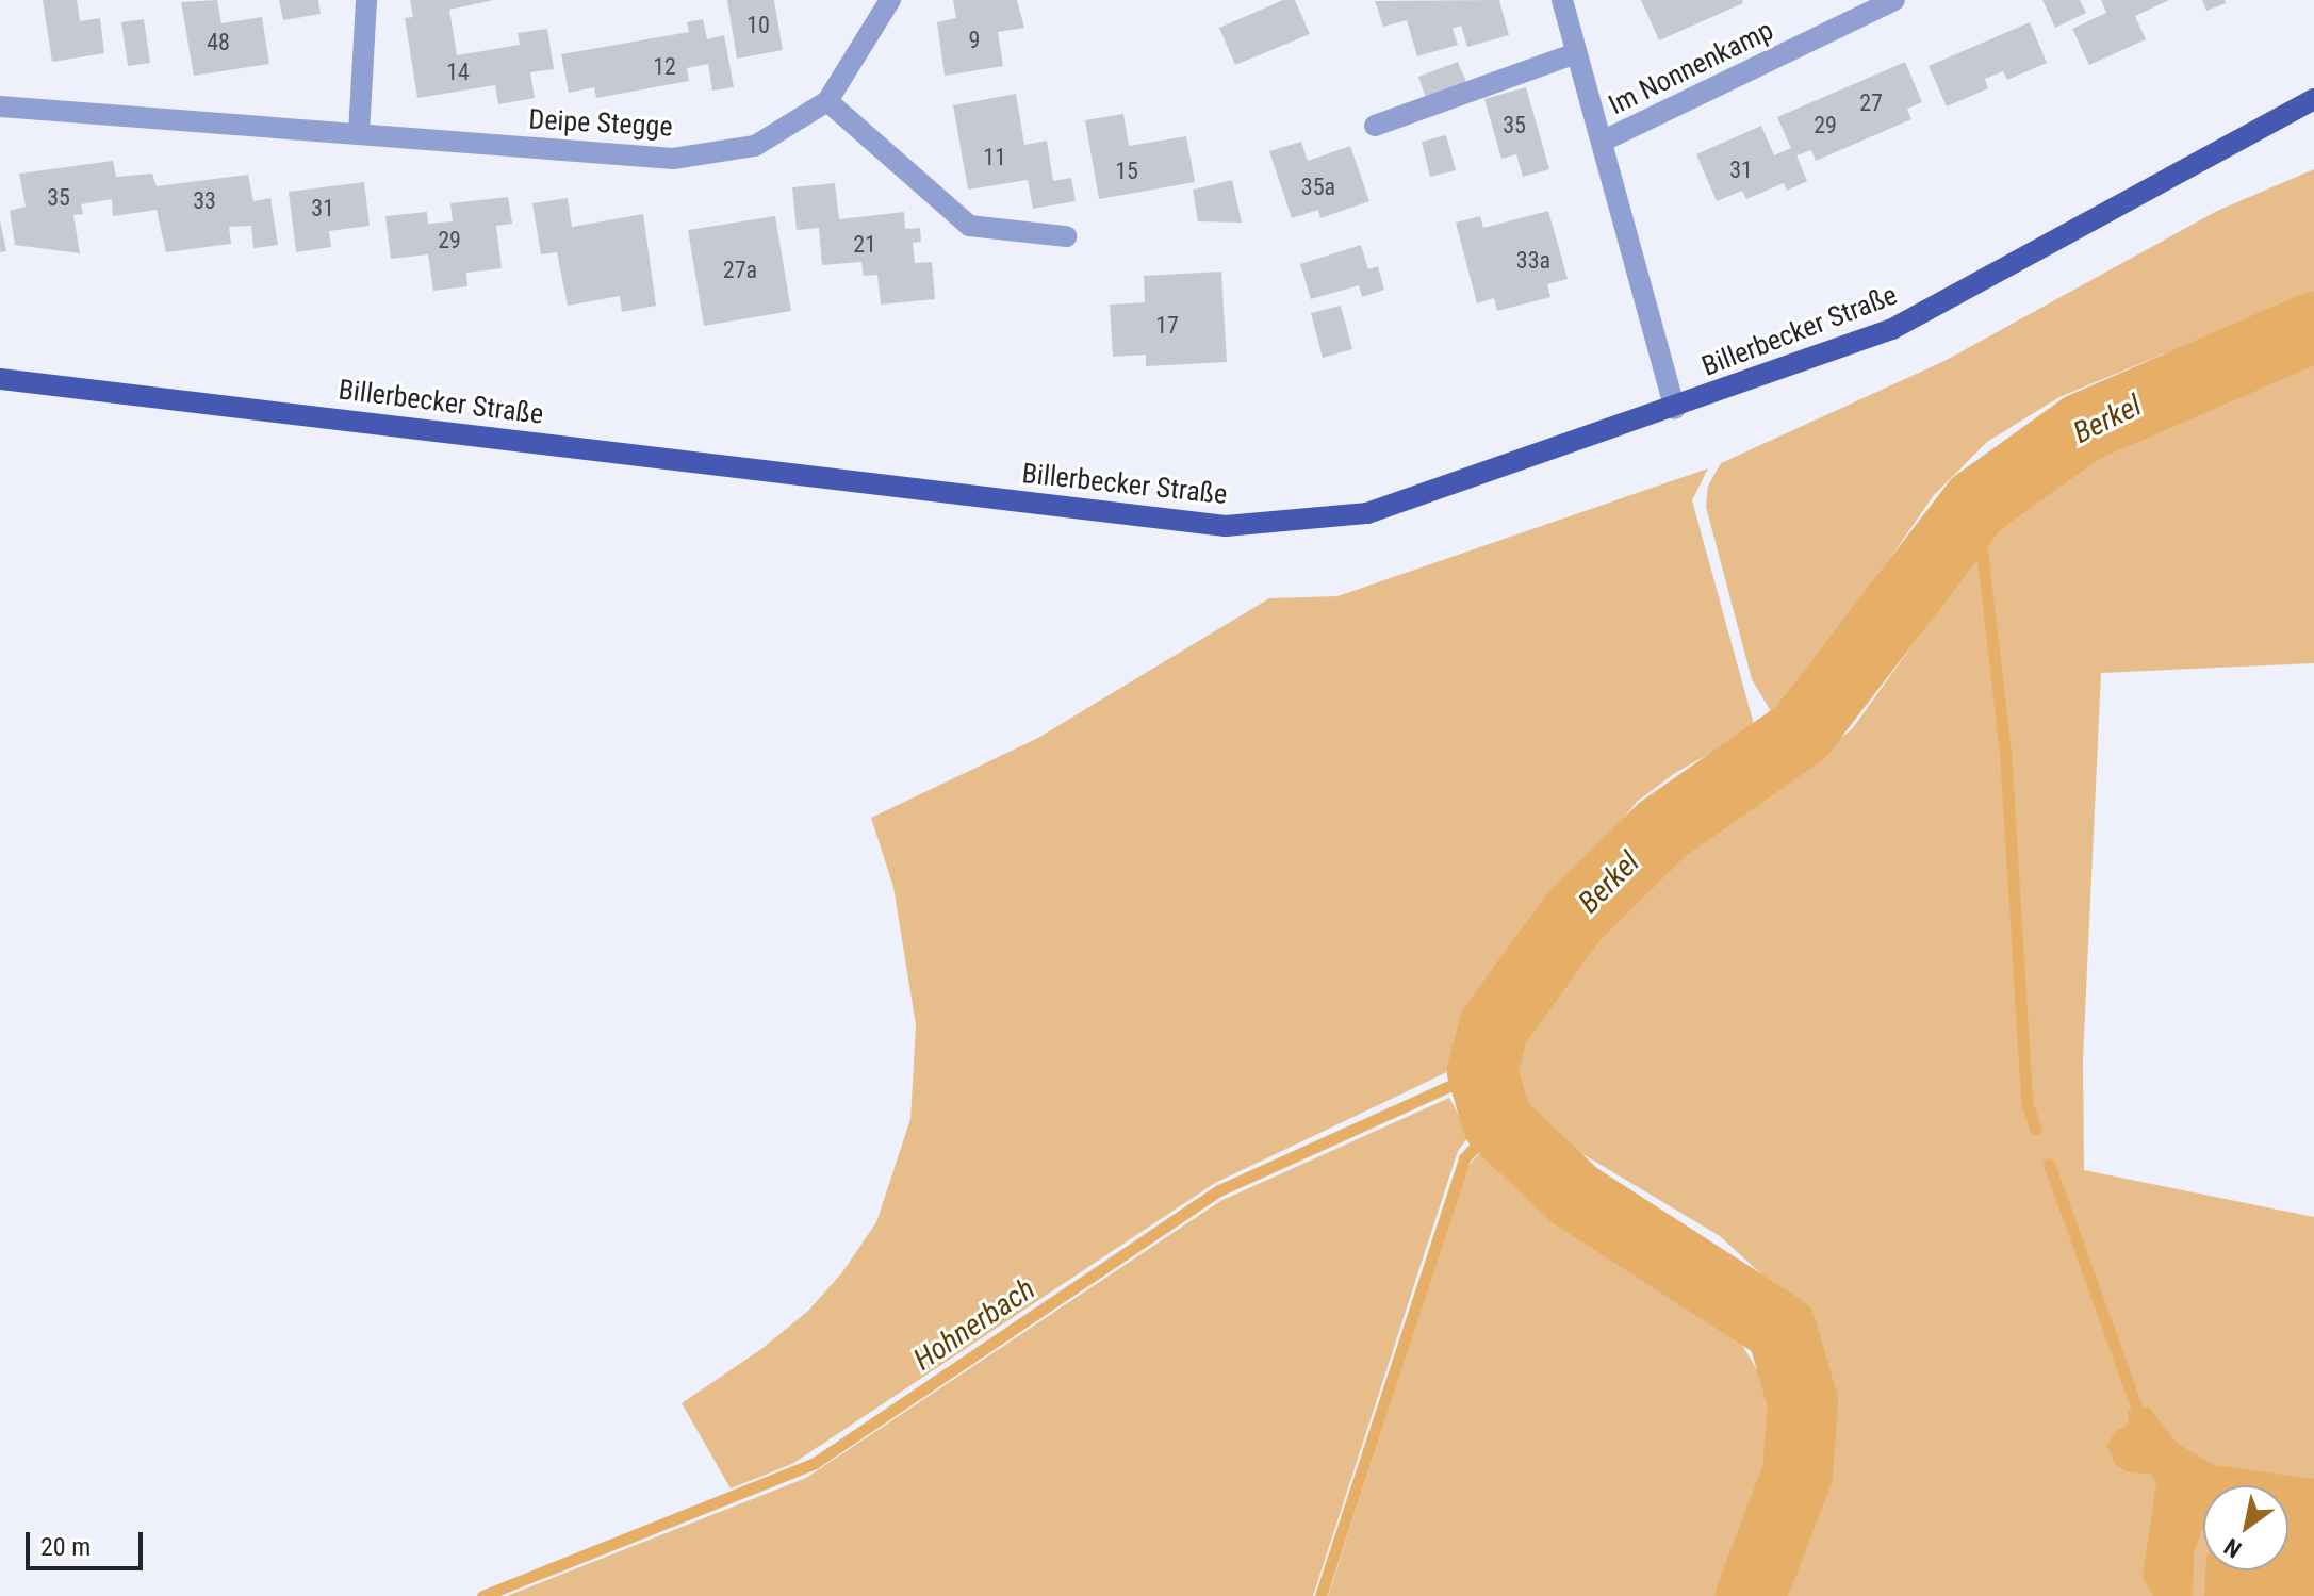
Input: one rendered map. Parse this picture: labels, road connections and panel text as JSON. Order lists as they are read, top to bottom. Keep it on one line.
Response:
{"streets":{"main road":["Billerbecker Straße"],"street":["Im Nonnenkamp","Deipe Stegge"]},"crossings":[["Im Nonnenkamp","Billerbecker Straße"]],"water":["Berkel","Hohnerbach"],"house_numbers":["10","9","48","12","14","27","35","29","11","31","15","35a","35","33","31","29","21","33a","27a","17"],"scale_bar":"20 m","north":"bottom left"}
